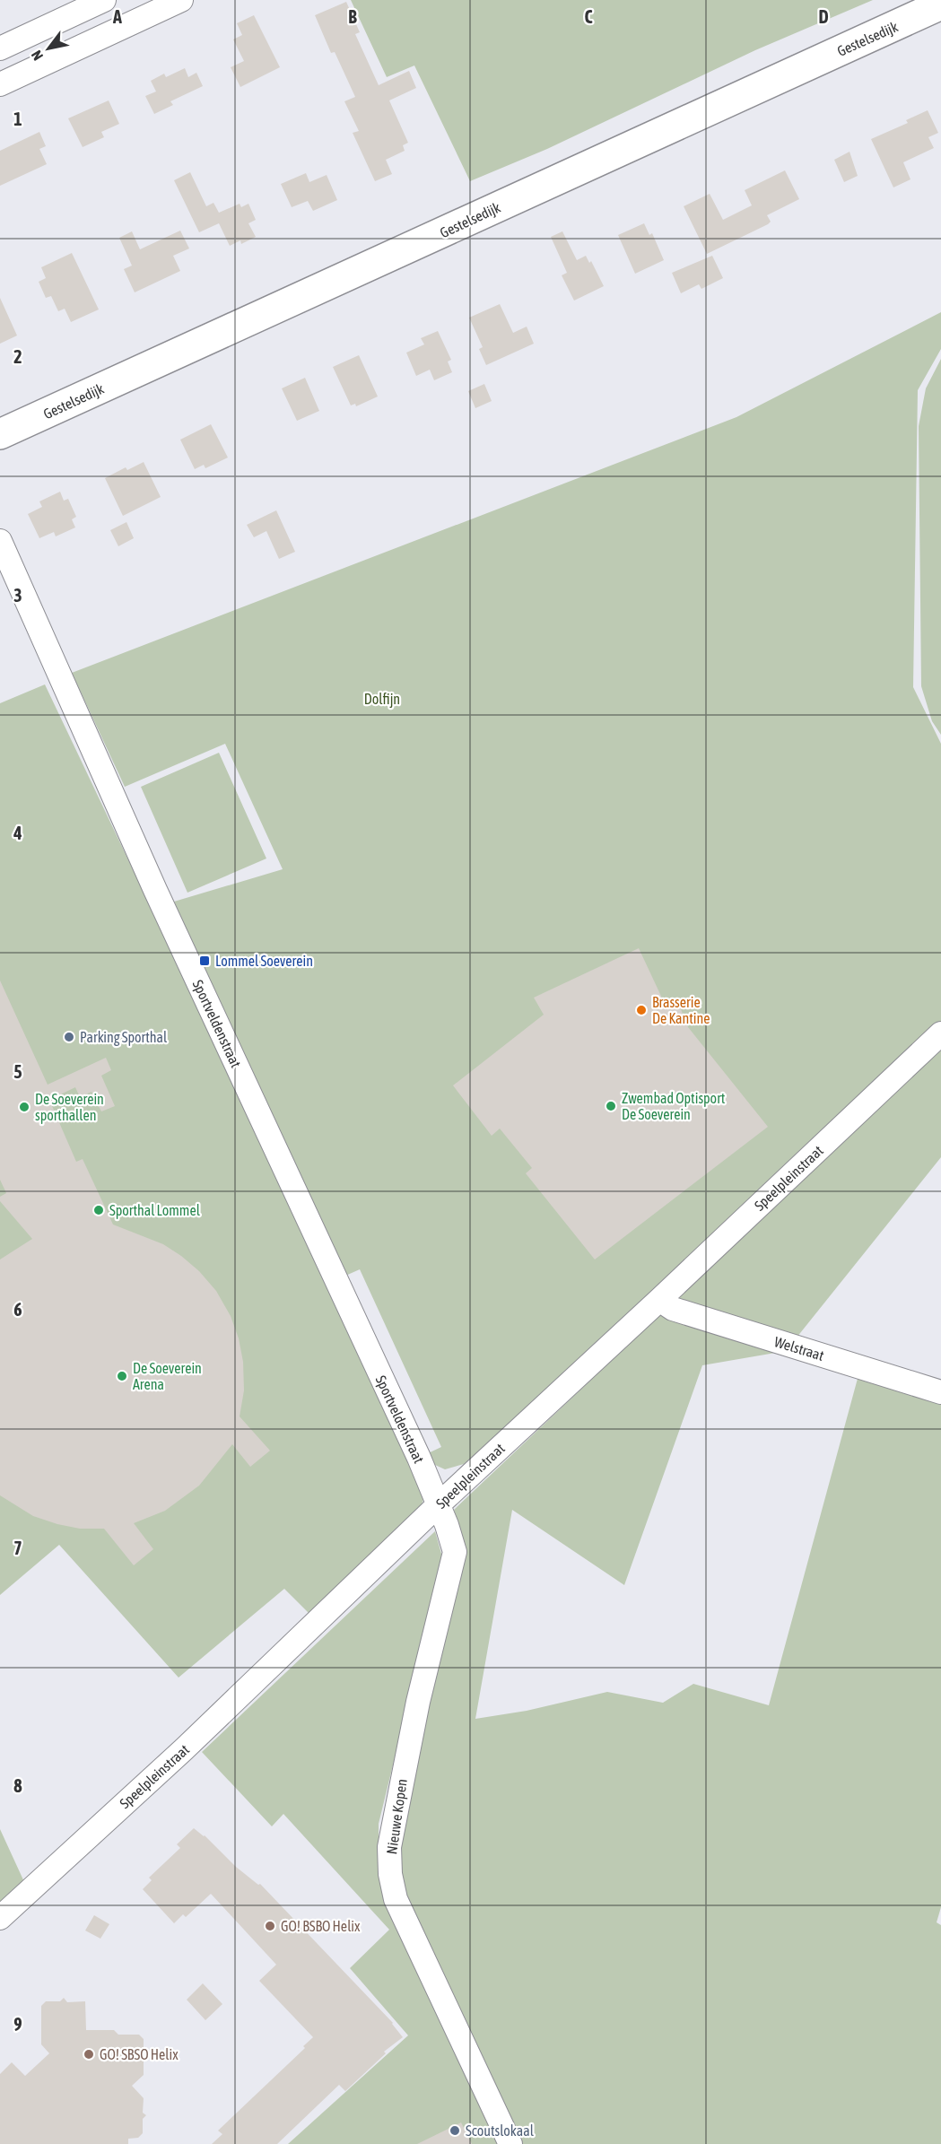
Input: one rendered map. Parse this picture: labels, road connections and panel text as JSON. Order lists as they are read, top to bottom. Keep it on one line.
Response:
{"streets":{"main road":["Gestelsedijk"],"street":["Sportveldenstraat","Speelpleinstraat","Welstraat","Nieuwe Kopen"]},"crossings":[["Sportveldenstraat","Speelpleinstraat"],["Sportveldenstraat","Nieuwe Kopen"],["Speelpleinstraat","Welstraat"],["Speelpleinstraat","Nieuwe Kopen"]],"parks":["Dolfijn"],"places":{"transit":["Lommel Soeverein"],"other":["Brasserie De Kantine","Parking Sporthal","Zwembad Optisport De Soeverein","De Soeverein sporthallen","Sporthal Lommel","De Soeverein Arena","GO! BSBO Helix","GO! SBSO Helix","Scoutslokaal"]},"north":"bottom left","grid":{"columns":["A","B","C","D"],"rows":["1","2","3","4","5","6","7","8","9"]}}
